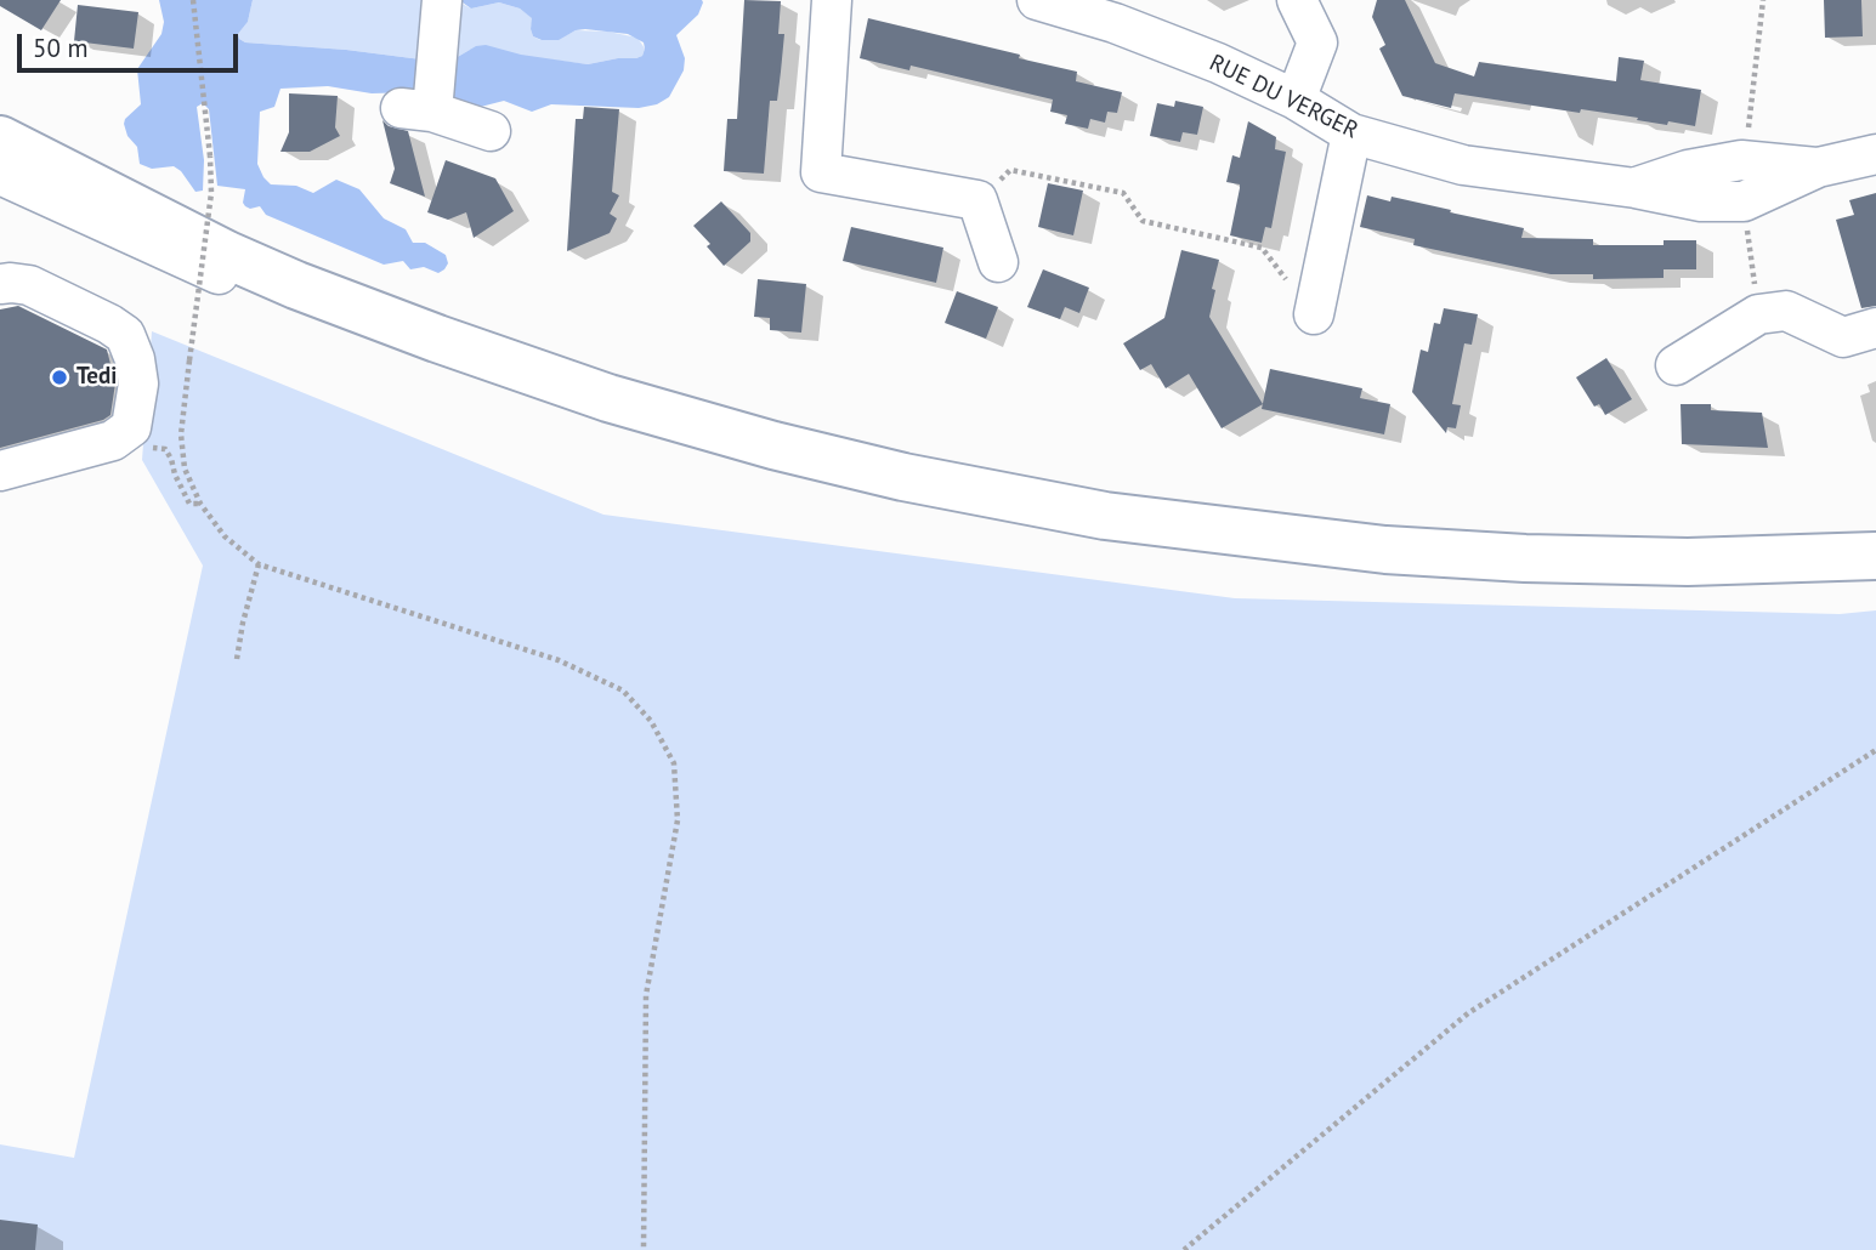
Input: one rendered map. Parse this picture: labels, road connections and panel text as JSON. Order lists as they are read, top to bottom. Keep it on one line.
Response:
{"streets":{"street":["RUE DU VERGER"]},"places":["Tedi"],"scale_bar":"50 m"}
